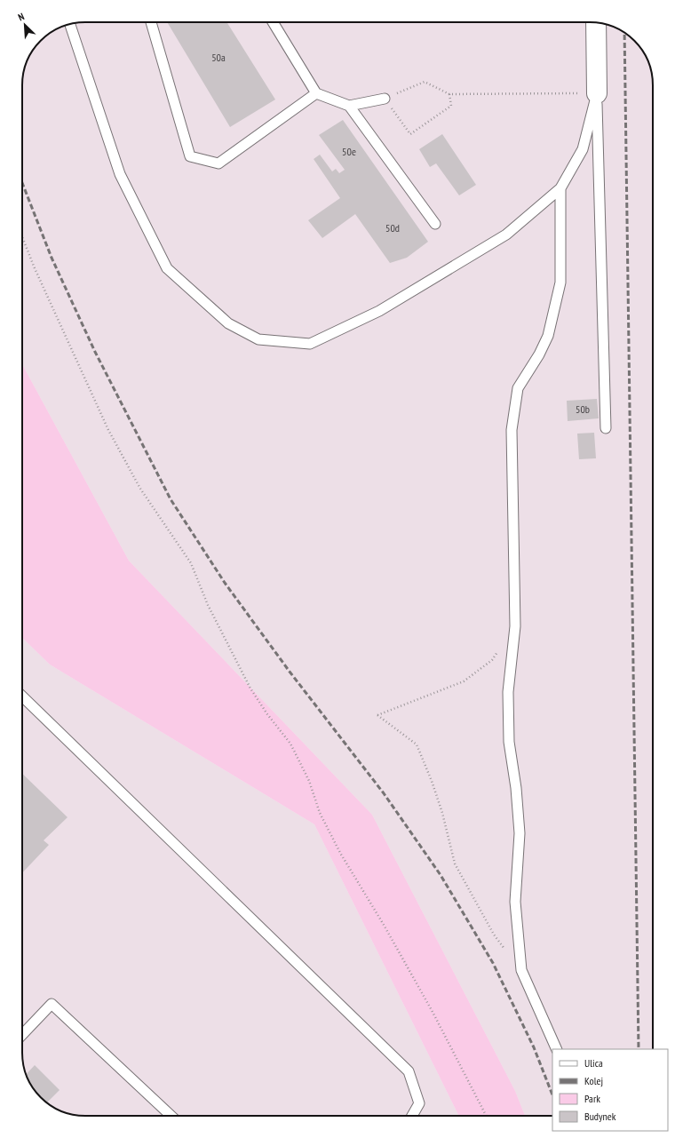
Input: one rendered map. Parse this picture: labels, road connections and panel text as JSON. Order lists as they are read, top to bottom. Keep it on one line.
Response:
{"house_numbers":["50a","50e","50d","50b"],"legend":["Ulica","Kolej","Park","Budynek"],"north":"top left"}
